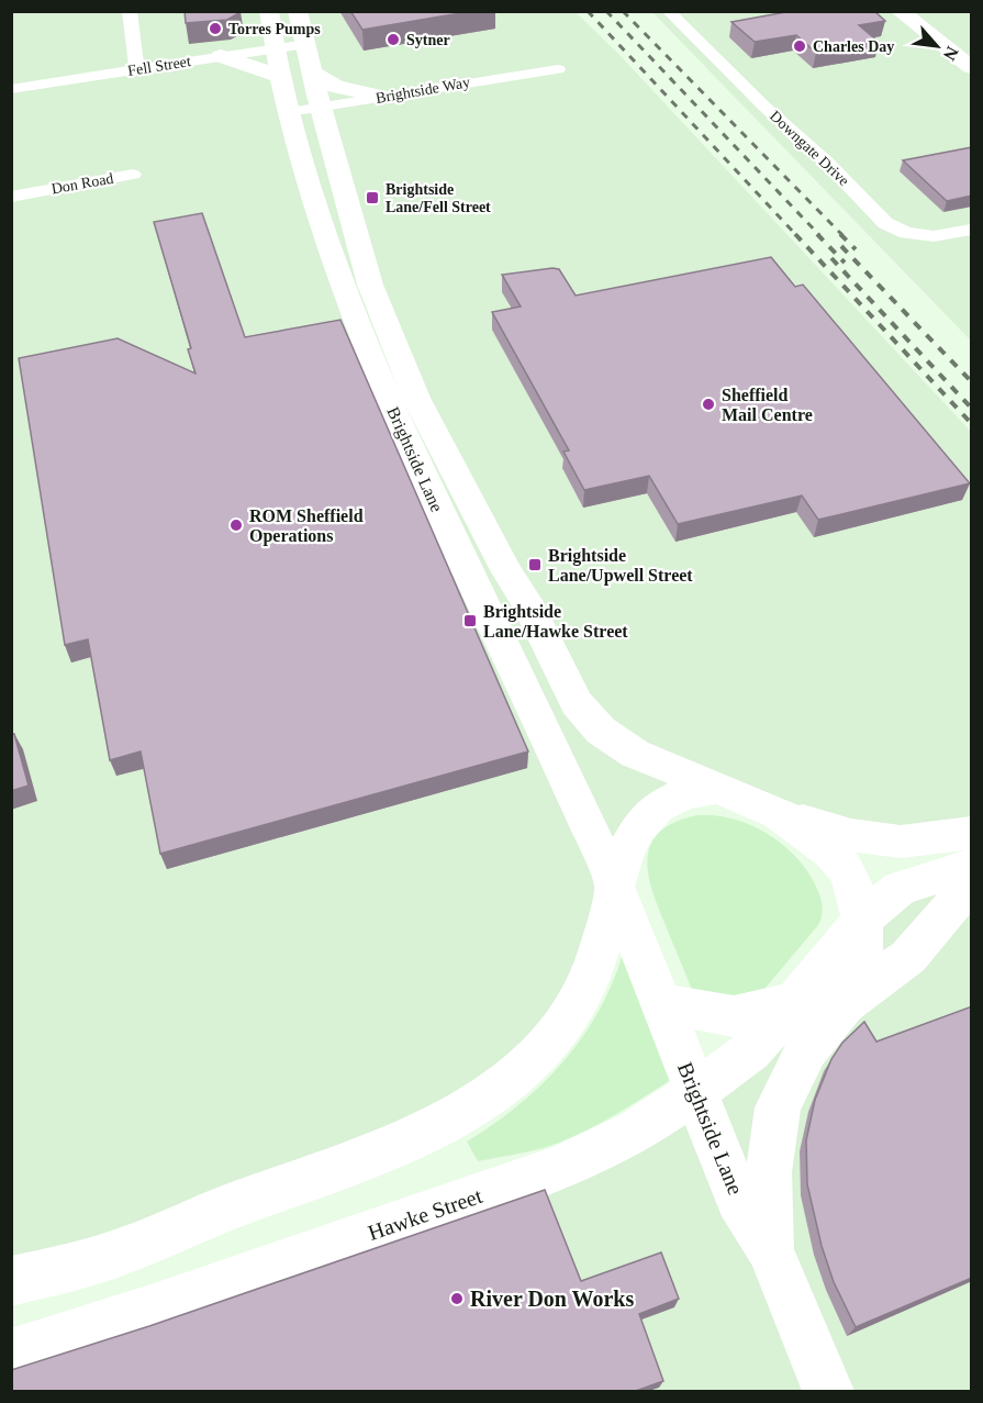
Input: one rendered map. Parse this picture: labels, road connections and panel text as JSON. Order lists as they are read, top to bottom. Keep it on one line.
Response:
{"streets":{"main road":["Brightside Lane","Hawke Street"],"street":["Fell Street","Brightside Way","Downgate Drive","Don Road"]},"crossings":[["Fell Street","Brightside Lane"],["Brightside Way","Brightside Lane"],["Brightside Lane","Hawke Street"]],"places":{"other":["Torres Pumps","Sytner","Charles Day","Sheffield Mail Centre","ROM Sheffield Operations","River Don Works"],"transit":["Brightside Lane/Fell Street","Brightside Lane/Upwell Street","Brightside Lane/Hawke Street"]},"north":"bottom right"}
